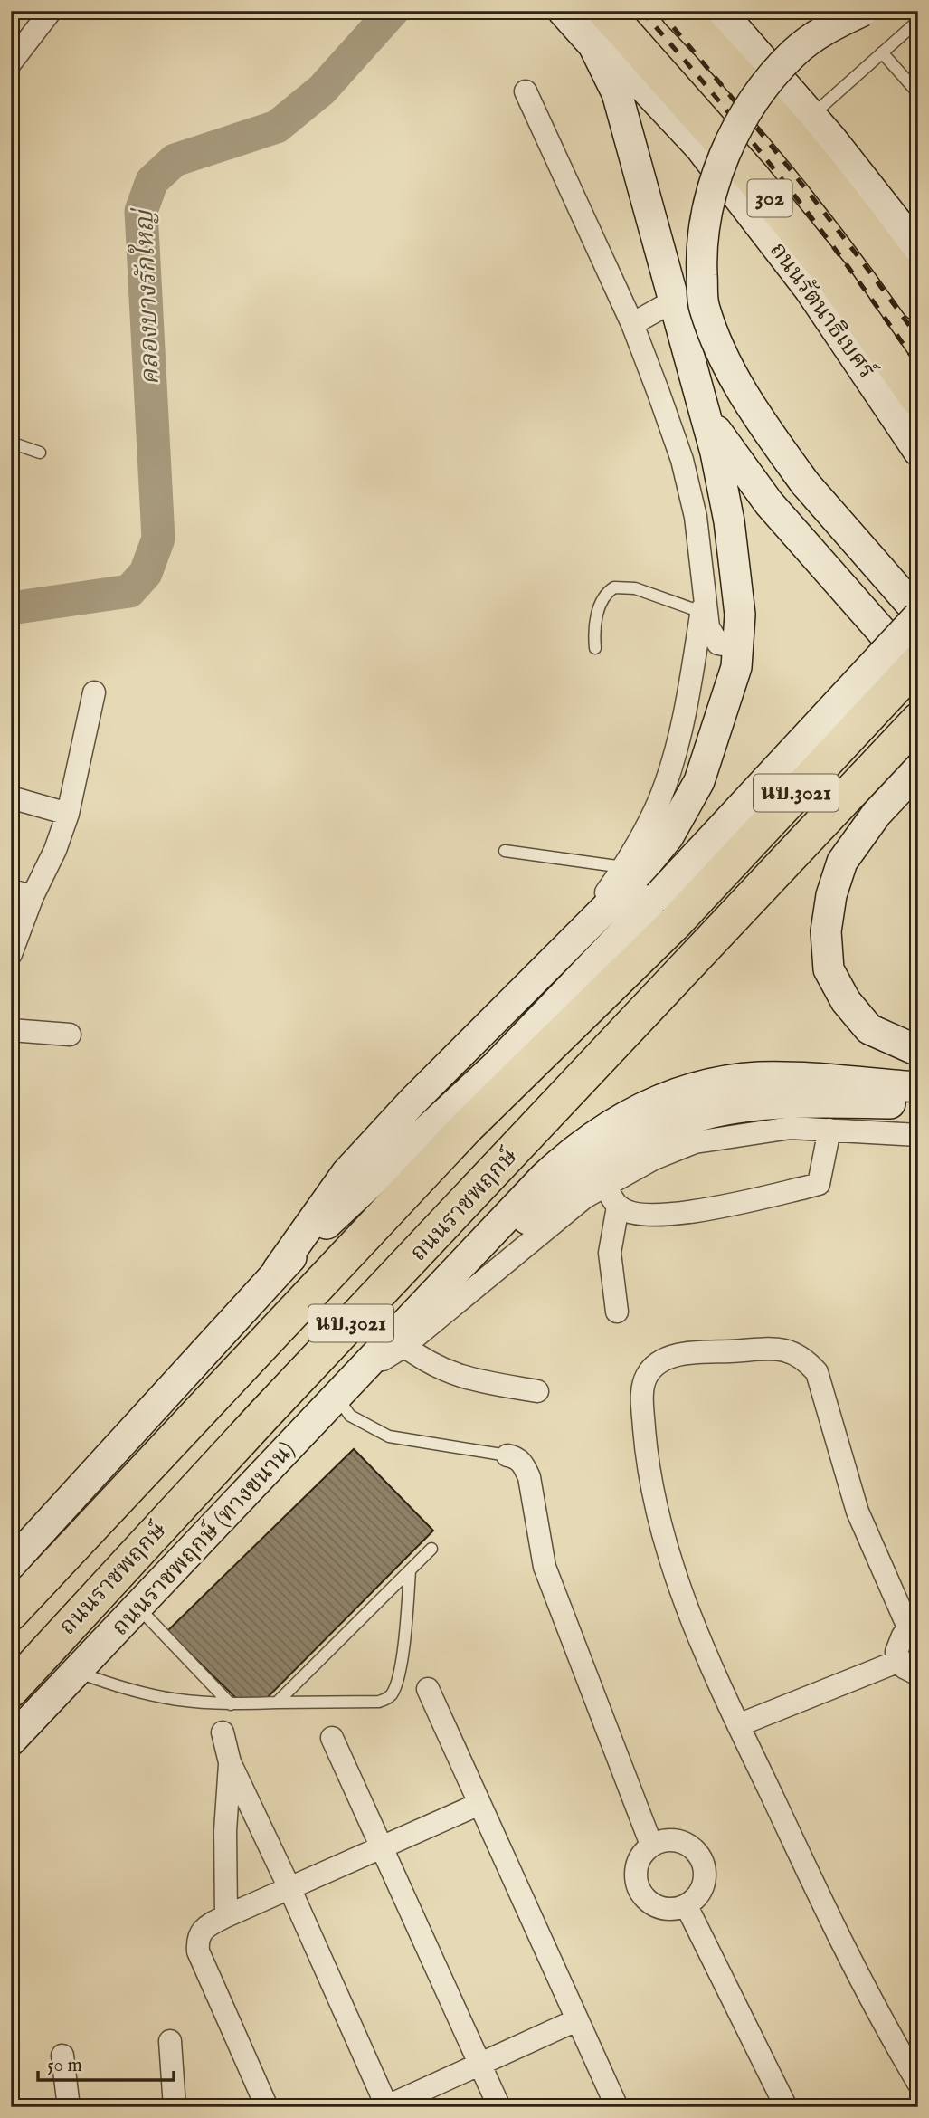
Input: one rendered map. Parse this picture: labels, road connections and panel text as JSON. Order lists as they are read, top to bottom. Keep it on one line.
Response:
{"streets":{"main road":["302","ถนนรัตนาธิเบศร์","นบ.3021","ถนนราชพฤกษ์","ถนนราชพฤกษ์ (ทางขนาน)"]},"water":["คลองบางรักใหญ่"],"scale_bar":"50 m"}
